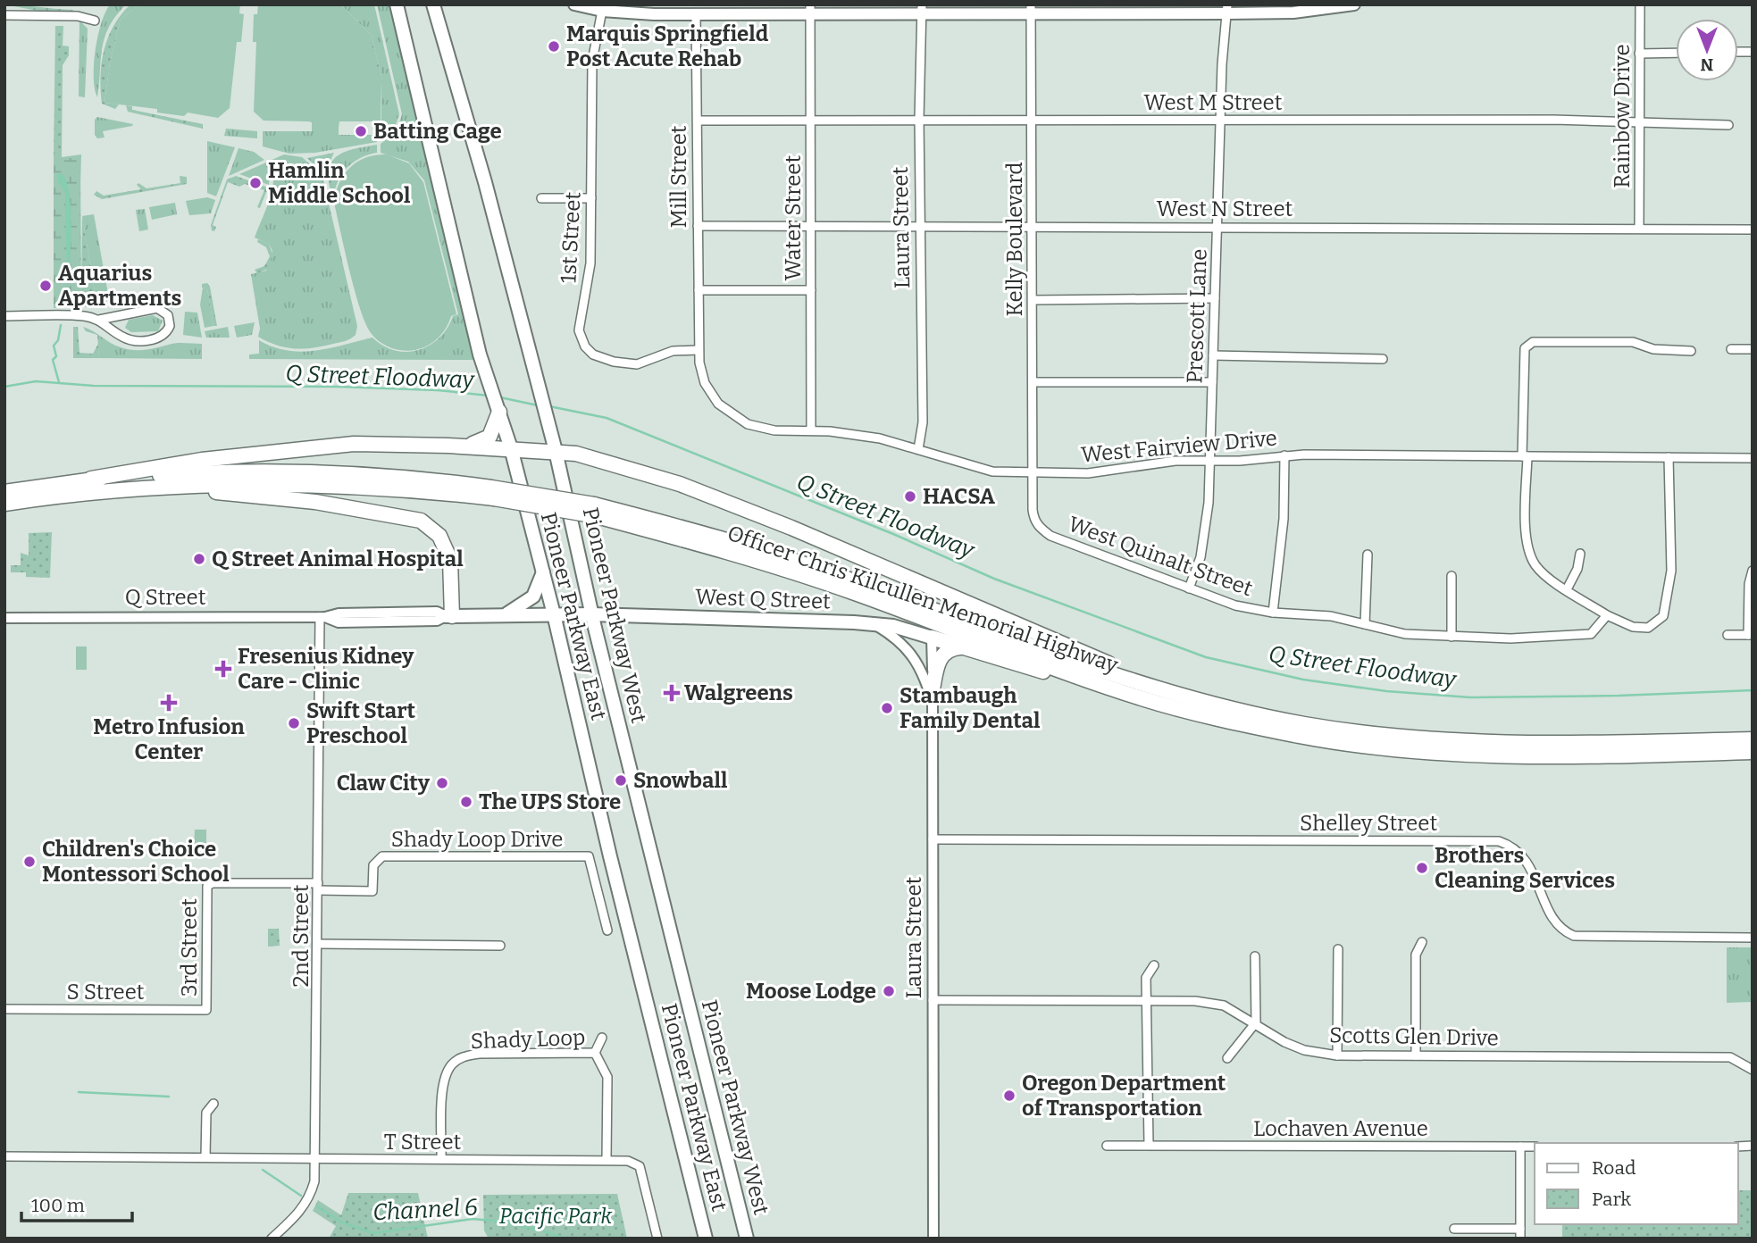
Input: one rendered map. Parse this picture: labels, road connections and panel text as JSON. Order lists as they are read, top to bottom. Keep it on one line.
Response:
{"streets":{"highway":["Officer Chris Kilcullen Memorial Highway"],"main road":["Q Street","West Q Street","Pioneer Parkway West","Pioneer Parkway East"],"street":["West M Street","Rainbow Drive","Mill Street","West N Street","Water Street","Laura Street","1st Street","Kelly Boulevard","Prescott Lane","West Fairview Drive","West Quinalt Street","Shelley Street","Shady Loop Drive","2nd Street","3rd Street","S Street","Scotts Glen Drive","Shady Loop","Lochaven Avenue","T Street"]},"crossings":[["West M Street","Rainbow Drive"],["West M Street","Mill Street"],["West M Street","Water Street"],["West M Street","Laura Street"],["West M Street","Kelly Boulevard"],["West M Street","Prescott Lane"],["Rainbow Drive","West N Street"],["Mill Street","West N Street"],["Mill Street","1st Street"],["Mill Street","West Fairview Drive"],["West N Street","Water Street"],["West N Street","Laura Street"],["West N Street","Kelly Boulevard"],["West N Street","Prescott Lane"],["Water Street","West Fairview Drive"],["Laura Street","West Fairview Drive"],["Laura Street","West Q Street"],["Laura Street","Shelley Street"],["Laura Street","Scotts Glen Drive"],["1st Street","West Fairview Drive"],["Kelly Boulevard","West Fairview Drive"],["Kelly Boulevard","West Quinalt Street"],["Prescott Lane","West Fairview Drive"],["Prescott Lane","West Quinalt Street"],["West Fairview Drive","West Quinalt Street"],["Q Street","West Q Street"],["Q Street","Pioneer Parkway West"],["Q Street","Pioneer Parkway East"],["Q Street","2nd Street"],["West Q Street","Pioneer Parkway West"],["Shady Loop Drive","2nd Street"],["Shady Loop Drive","3rd Street"],["2nd Street","3rd Street"],["2nd Street","T Street"],["3rd Street","S Street"],["Shady Loop","T Street"]],"water":["Q Street Floodway","Channel 6"],"parks":["Pacific Park"],"places":{"other":["Marquis Springfield Post Acute Rehab","Batting Cage","Hamlin Middle School","Aquarius Apartments","HACSA","Q Street Animal Hospital","Stambaugh Family Dental","Swift Start Preschool","Snowball","Claw City","The UPS Store","Children's Choice Montessori School","Brothers Cleaning Services","Moose Lodge","Oregon Department of Transportation"],"health":["Fresenius Kidney Care - Clinic","Walgreens","Metro Infusion Center"]},"legend":["Road","Park"],"scale_bar":"100 m","north":"bottom"}
